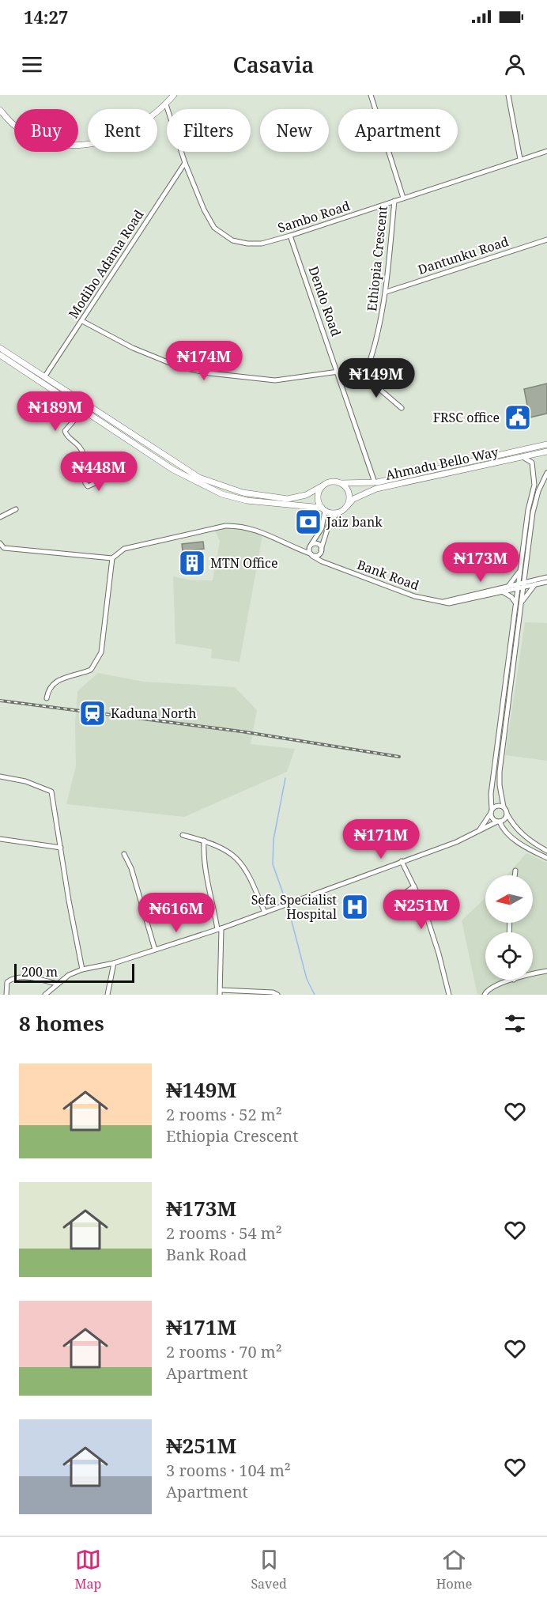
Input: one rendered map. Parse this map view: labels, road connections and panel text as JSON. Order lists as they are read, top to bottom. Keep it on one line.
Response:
{"streets":{"main road":["Ahmadu Bello Way"],"street":["Sambo Road","Dantunku Road","Ethiopia Crescent","Modibo Adama Road","Dendo Road","Bank Road"]},"crossings":[["Sambo Road","Ethiopia Crescent"],["Sambo Road","Modibo Adama Road"],["Sambo Road","Dendo Road"],["Dantunku Road","Ethiopia Crescent"],["Dendo Road","Ahmadu Bello Way"]],"places":{"public building":["FRSC office"],"bank":["Jaiz bank"],"building":["MTN Office"],"station":["Kaduna North"],"hospital":["Sefa Specialist Hospital"]},"scale_bar":"200 m","north":"left","page":{"status":"14:27","header":"Casavia","chip":["Buy","Rent","Filters","New","Apartment"],"price":["₦174M","₦149M","₦189M","₦448M","₦173M","₦171M","₦251M","₦616M"],"scale":"200 m","heading":"8 homes","list":[{"name":"₦149M","note":"2 rooms · 52 m² · Ethiopia Crescent"},{"name":"₦173M","note":"2 rooms · 54 m² · Bank Road"},{"name":"₦171M","note":"2 rooms · 70 m² · Apartment"},{"name":"₦251M","note":"3 rooms · 104 m² · Apartment"}],"tabs":["Map","Saved","Home"]}}
